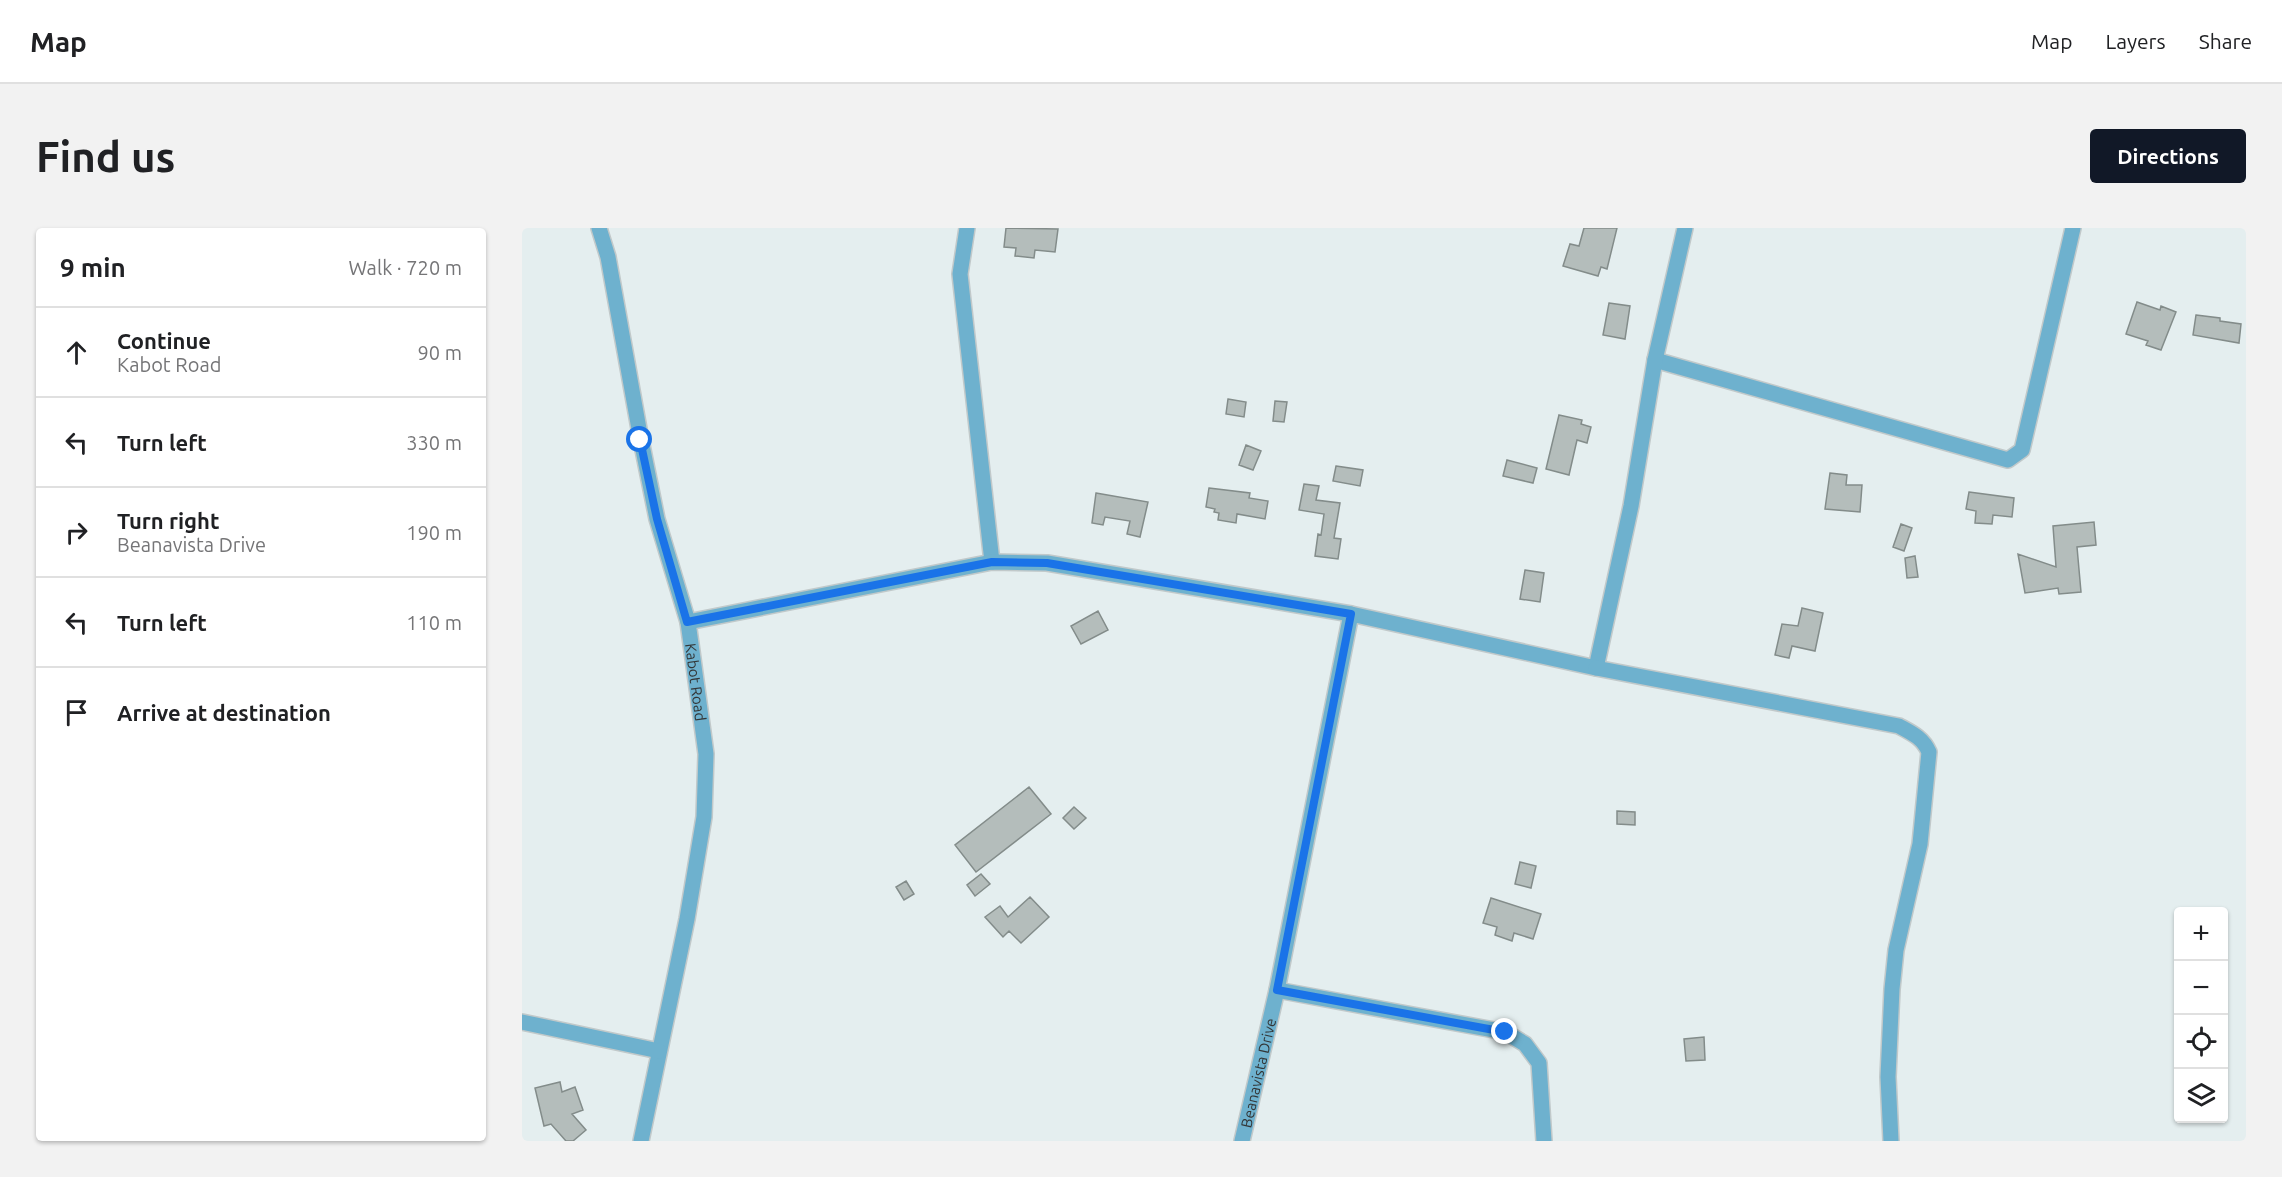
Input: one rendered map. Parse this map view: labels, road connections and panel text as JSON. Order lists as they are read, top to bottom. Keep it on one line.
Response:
{"streets":{"street":["Kabot Road","Beanavista Drive"]},"page":{"header":"Map","nav":["Map","Layers","Share"],"buttons":"Directions","title":"Find us","heading":["9 min","Walk · 720 m"],"list":[["Continue","Kabot Road","90 m"],["Turn left","330 m"],["Turn right","Beanavista Drive","190 m"],["Turn left","110 m"],"Arrive at destination"],"map_buttons":["+","−"]}}
